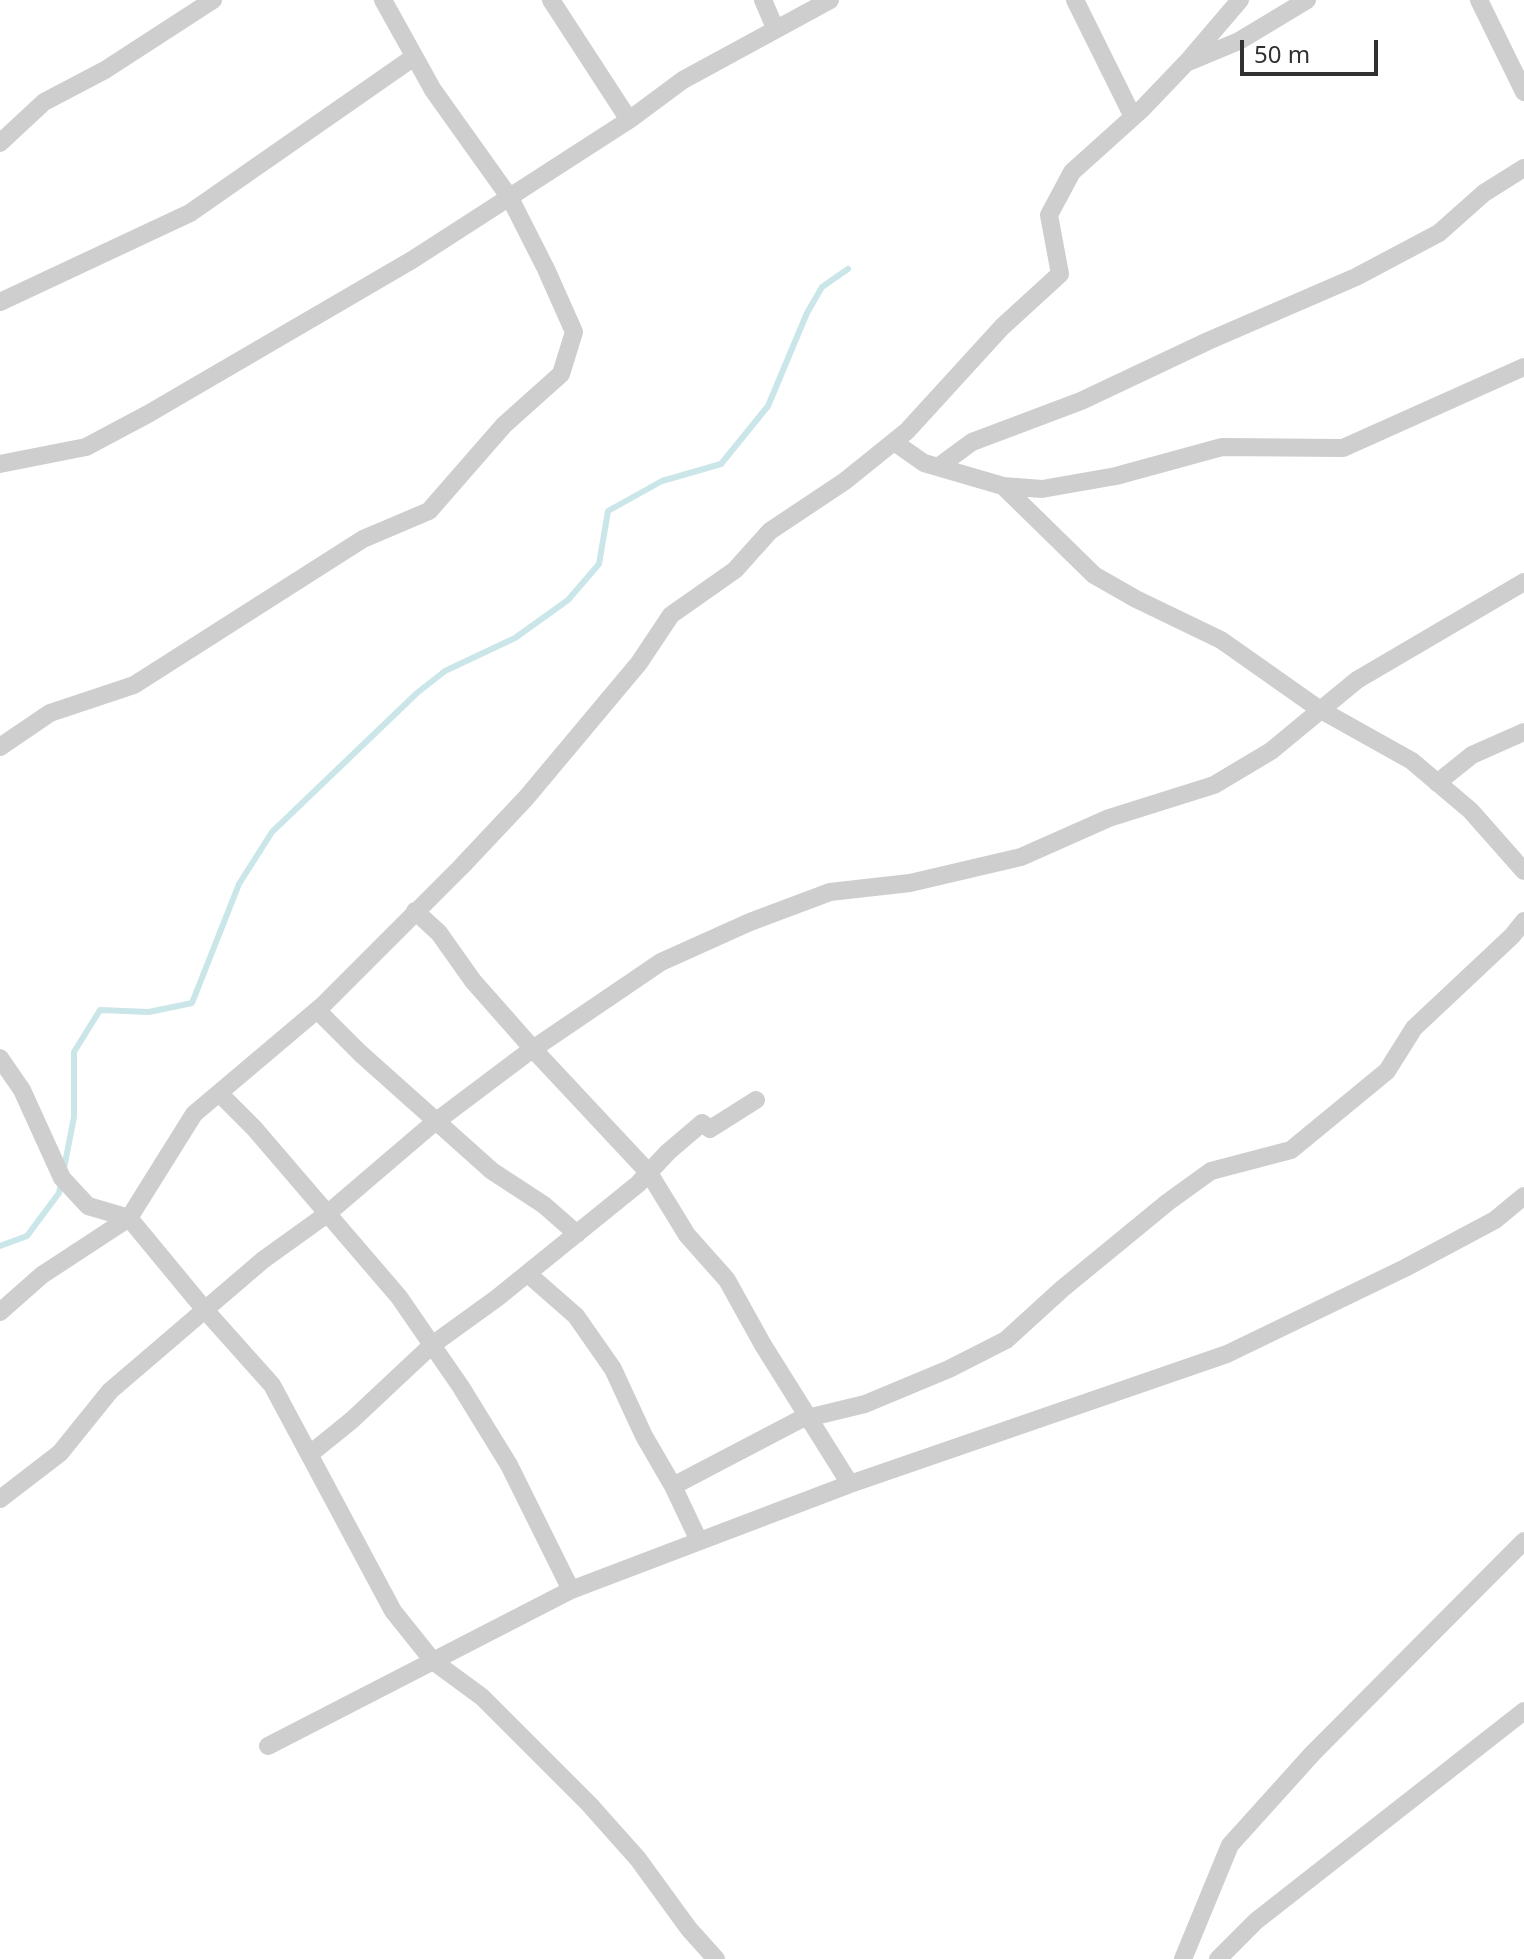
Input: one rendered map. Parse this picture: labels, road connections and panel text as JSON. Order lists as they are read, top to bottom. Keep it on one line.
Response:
{"scale_bar":"50 m"}
